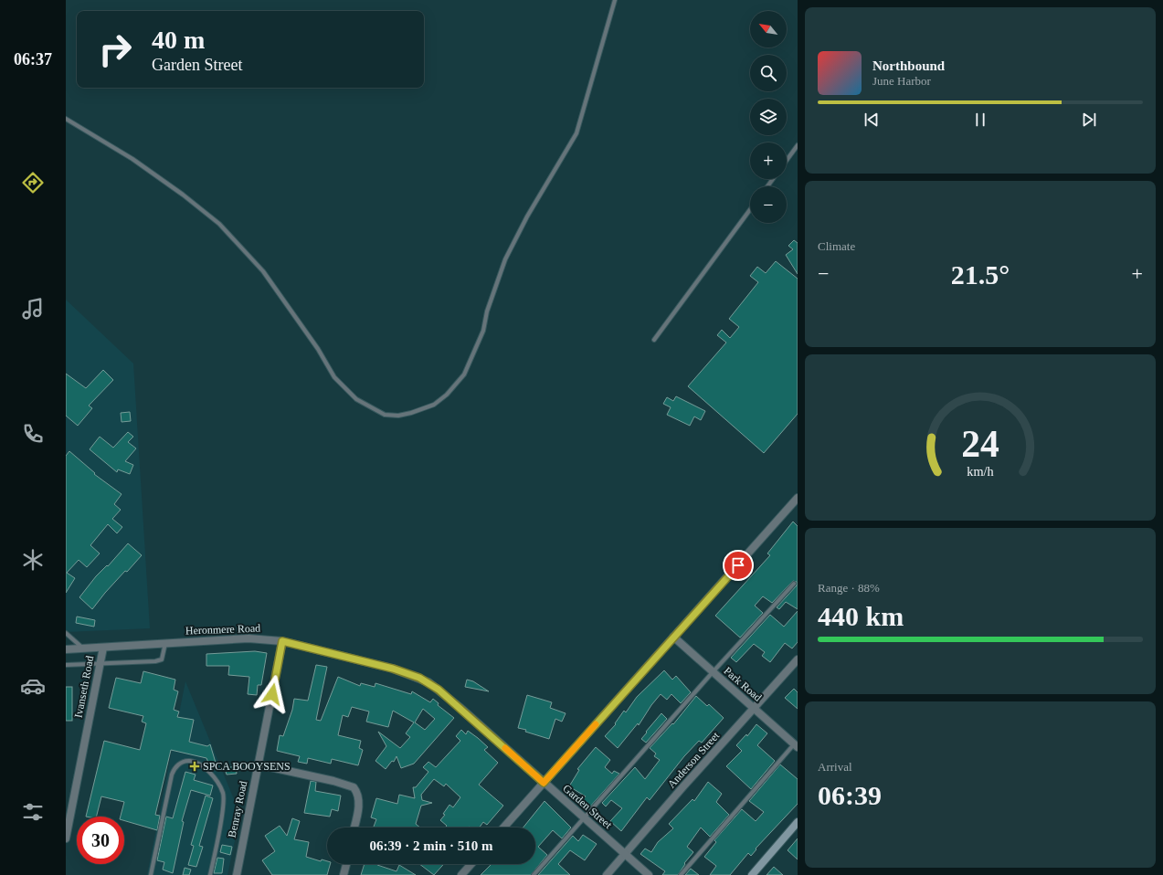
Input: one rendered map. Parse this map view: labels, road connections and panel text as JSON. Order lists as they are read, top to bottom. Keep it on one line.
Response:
{"streets":{"street":["Heronmere Road","Park Road","Ivanseth Road","Anderson Street","Garden Street","Benray Road"]},"crossings":[["Heronmere Road","Ivanseth Road"],["Heronmere Road","Garden Street"],["Heronmere Road","Benray Road"],["Park Road","Anderson Street"],["Anderson Street","Garden Street"],["Garden Street","Benray Road"]],"places":{"health":["SPCA BOOYSENS"]},"north":"top left","page":{"tabs":"06:37","map_buttons":["+","−"],"turn":["40 m","Garden Street"],"song":["Northbound","June Harbor"],"tile":["Climate",["Range · 88%","440 km"],["Arrival","06:39"]],"heat":["−","21.5°","+"],"limit":"30","trip":"06:39 · 2 min · 510 m","gauge":["24","km/h"]}}
